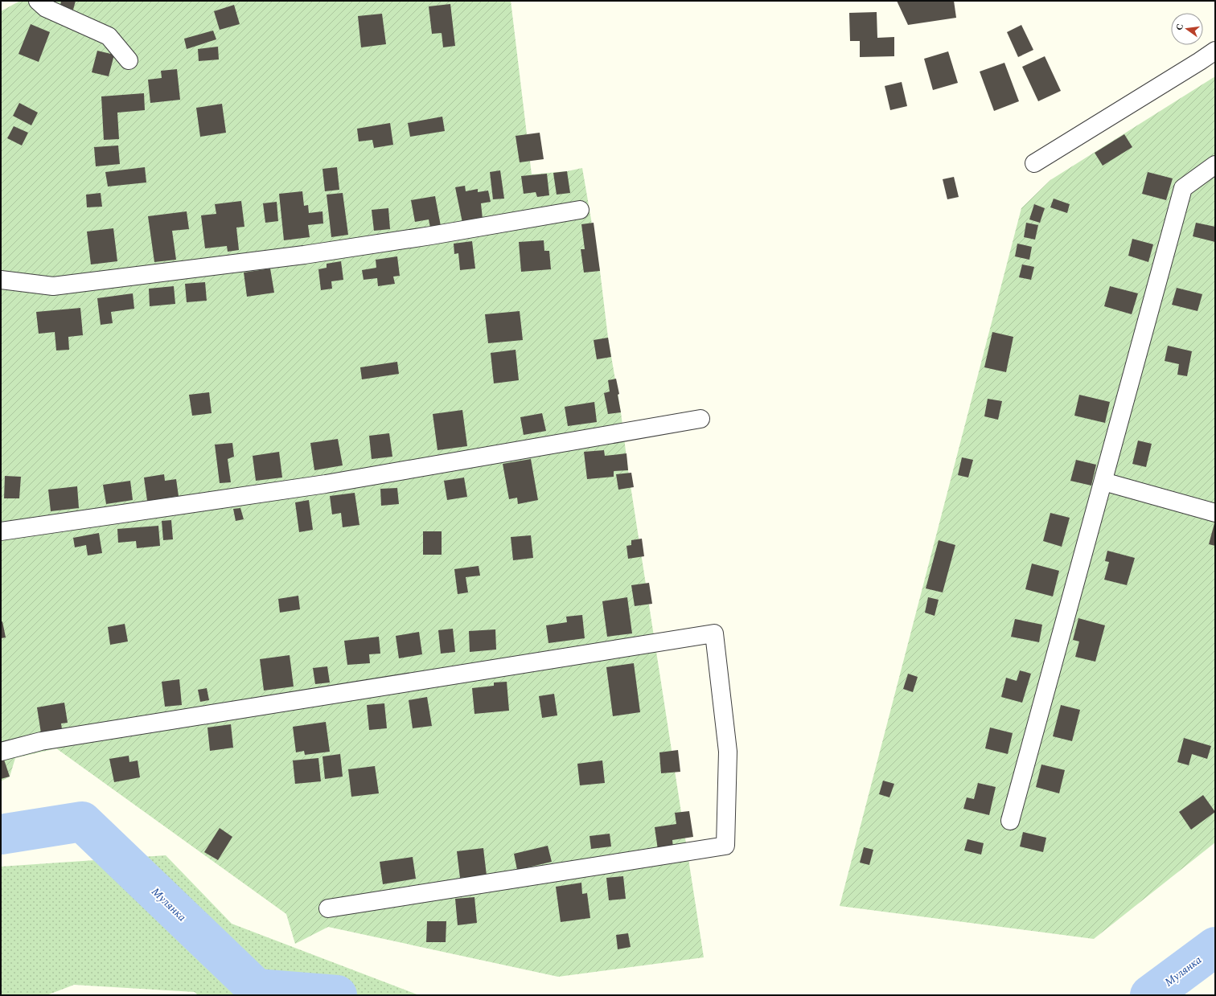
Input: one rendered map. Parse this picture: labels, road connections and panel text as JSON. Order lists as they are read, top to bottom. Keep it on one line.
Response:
{"water":["Мулянка"],"north":"left"}
